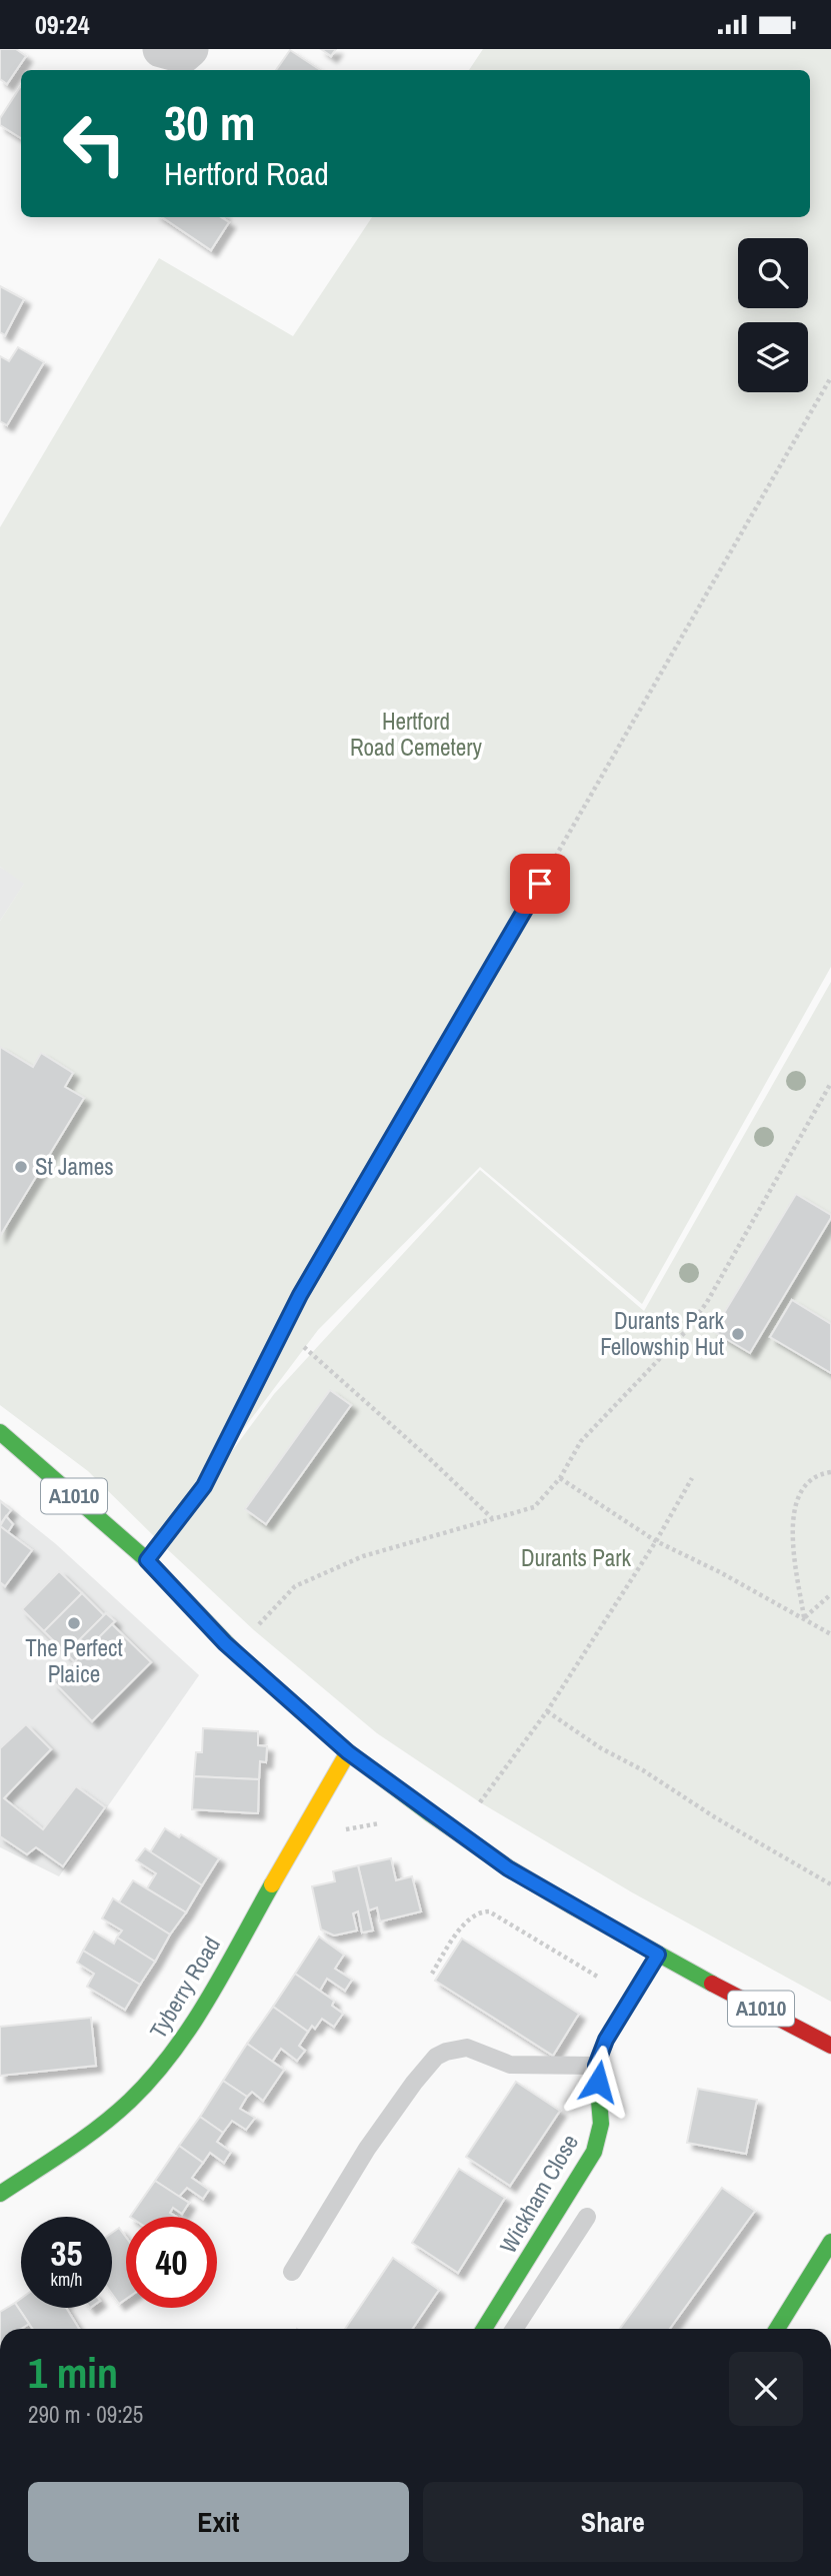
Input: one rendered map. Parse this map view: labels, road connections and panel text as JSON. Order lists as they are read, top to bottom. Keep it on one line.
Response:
{"streets":{"street":["A1010","Tyberry Road","Wickham Close"]},"crossings":[["A1010","Tyberry Road"],["A1010","Wickham Close"]],"parks":["Hertford Road Cemetery","Durants Park"],"places":["St James","Durants Park Fellowship Hut","The Perfect Plaice"],"page":{"status":"09:24","turn":["30 m","Hertford Road"],"speed":"35 km/h","limit":"40","heading":["1 min","290 m · 09:25"],"buttons":["Exit","Share"]}}
